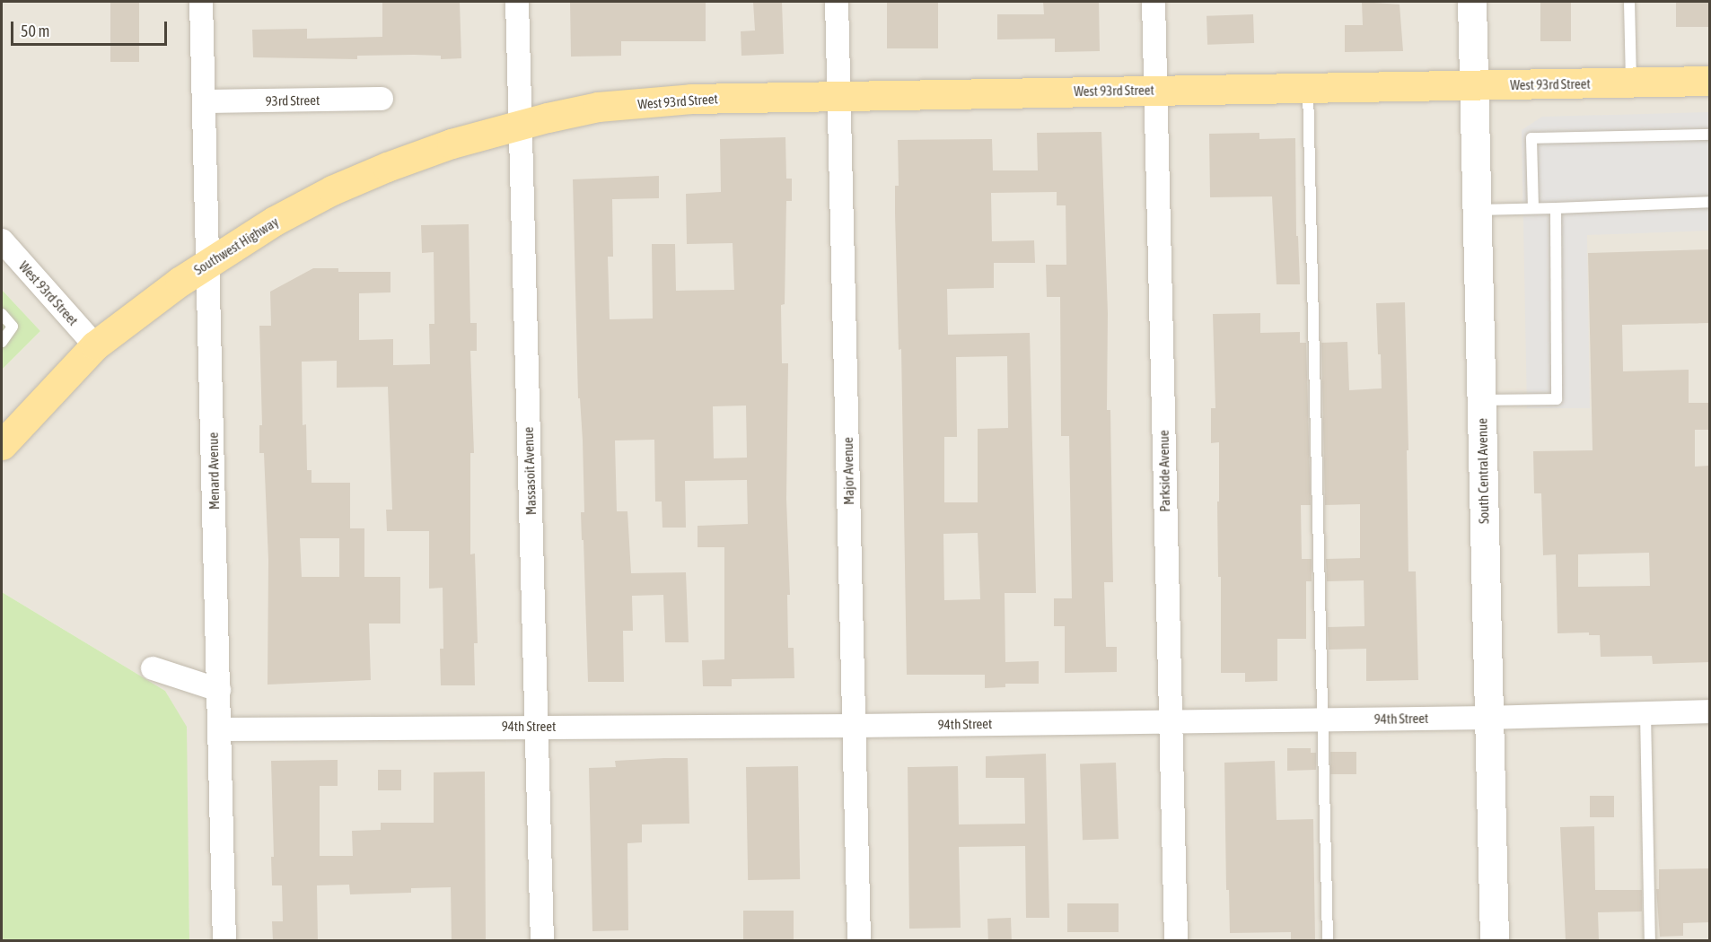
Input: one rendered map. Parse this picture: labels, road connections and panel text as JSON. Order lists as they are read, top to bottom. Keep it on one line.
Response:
{"streets":{"main road":["West 93rd Street","Southwest Highway"],"street":["93rd Street","Menard Avenue","Massasoit Avenue","Major Avenue","Parkside Avenue","South Central Avenue","94th Street"]},"crossings":[["West 93rd Street","Southwest Highway"],["West 93rd Street","Massasoit Avenue"],["West 93rd Street","Major Avenue"],["West 93rd Street","Parkside Avenue"],["West 93rd Street","South Central Avenue"],["93rd Street","Menard Avenue"],["Southwest Highway","Menard Avenue"],["Southwest Highway","Massasoit Avenue"],["Menard Avenue","94th Street"],["Massasoit Avenue","94th Street"],["Major Avenue","94th Street"],["Parkside Avenue","94th Street"],["South Central Avenue","94th Street"]],"scale_bar":"50 m"}
